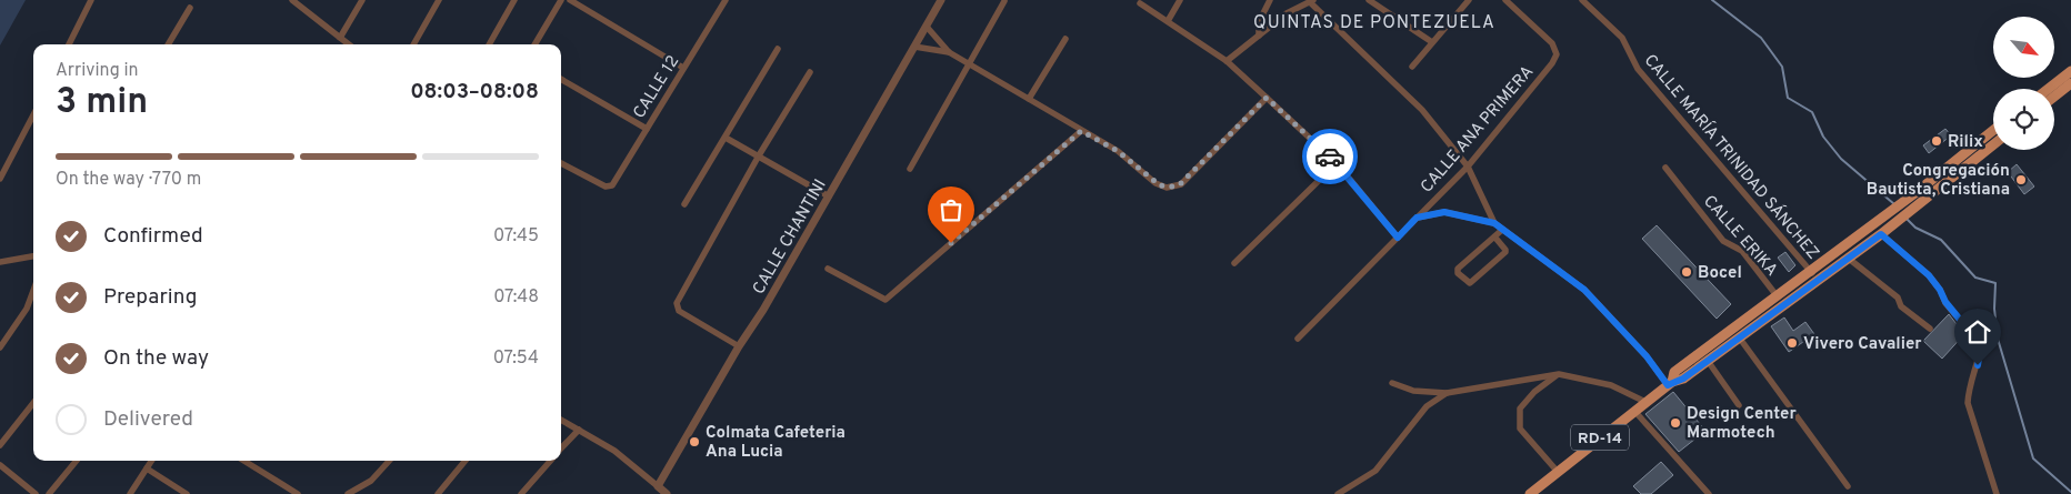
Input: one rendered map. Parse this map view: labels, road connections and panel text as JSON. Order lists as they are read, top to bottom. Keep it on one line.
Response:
{"streets":{"main road":["RD-14"],"street":["CALLE 12","CALLE ANA PRIMERA","CALLE MARÍA TRINIDAD SÁNCHEZ","CALLE ERIKA","CALLE CHANTINI"]},"crossings":[["CALLE MARÍA TRINIDAD SÁNCHEZ","RD-14"],["CALLE ERIKA","RD-14"]],"districts":["QUINTAS DE PONTEZUELA"],"places":["Rilix","Congregación Bautista, Cristiana","Bocel","Vivero Cavalier","Design Center Marmotech","Colmata Cafeteria Ana Lucia"],"north":"bottom right","page":{"heading":["3 min","Arriving in","08:03–08:08"],"bar":"On the way · 770 m","list":[["Confirmed","07:45"],["Preparing","07:48"],["On the way","07:54"],"Delivered"]}}
